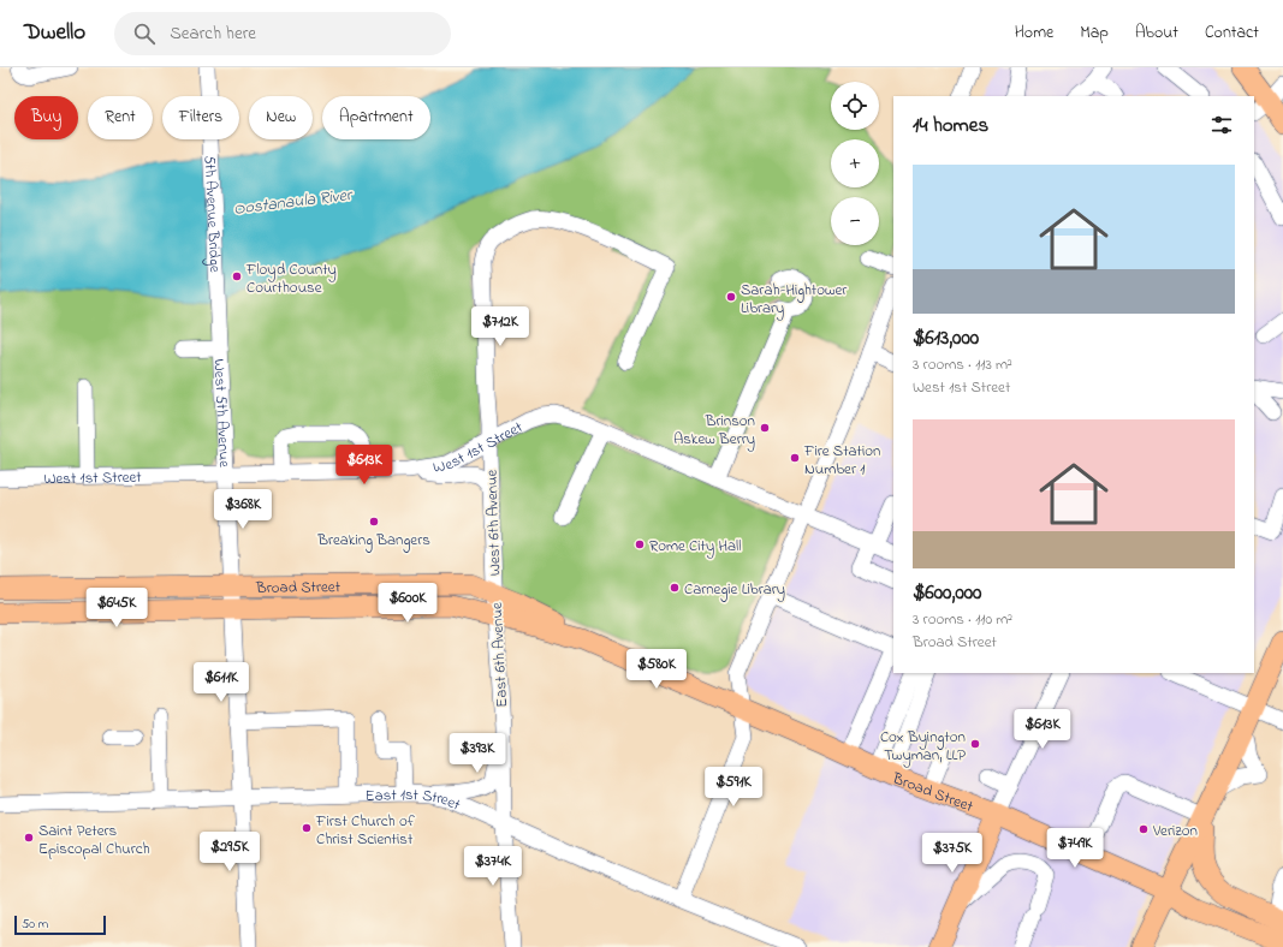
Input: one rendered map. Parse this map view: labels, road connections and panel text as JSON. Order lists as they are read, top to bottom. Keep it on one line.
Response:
{"streets":{"main road":["Broad Street"],"street":["5th Avenue Bridge","West 5th Avenue","West 1st Street","West 6th Avenue","East 6th Avenue","East 1st Street"]},"crossings":[["5th Avenue Bridge","West 5th Avenue"],["West 5th Avenue","West 1st Street"],["West 5th Avenue","Broad Street"],["West 5th Avenue","East 1st Street"],["West 1st Street","West 6th Avenue"],["West 6th Avenue","Broad Street"],["West 6th Avenue","East 6th Avenue"],["Broad Street","East 6th Avenue"],["East 6th Avenue","East 1st Street"]],"water":["Oostanaula River"],"places":["Floyd County Courthouse","Sarah-Hightower Library","Brinson Askew Berry","Fire Station Number 1","Breaking Bangers","Rome City Hall","Carnegie Library","Cox Byington Twyman, LLP","First Church of Christ Scientist","Verizon","Saint Peters Episcopal Church"],"scale_bar":"50 m","page":{"header":"Dwello","search":"Search here","nav":["Home","Map","About","Contact"],"map_buttons":["+","−"],"chip":["Buy","Rent","Filters","New","Apartment"],"heading":"14 homes","list":[{"name":"$613,000","note":"3 rooms · 113 m² · West 1st Street"},{"name":"$600,000","note":"3 rooms · 110 m² · Broad Street"}],"price":["$712K","$613K","$368K","$600K","$645K","$580K","$611K","$613K","$393K","$591K","$749K","$295K","$375K","$374K"],"scale":"50 m"}}
